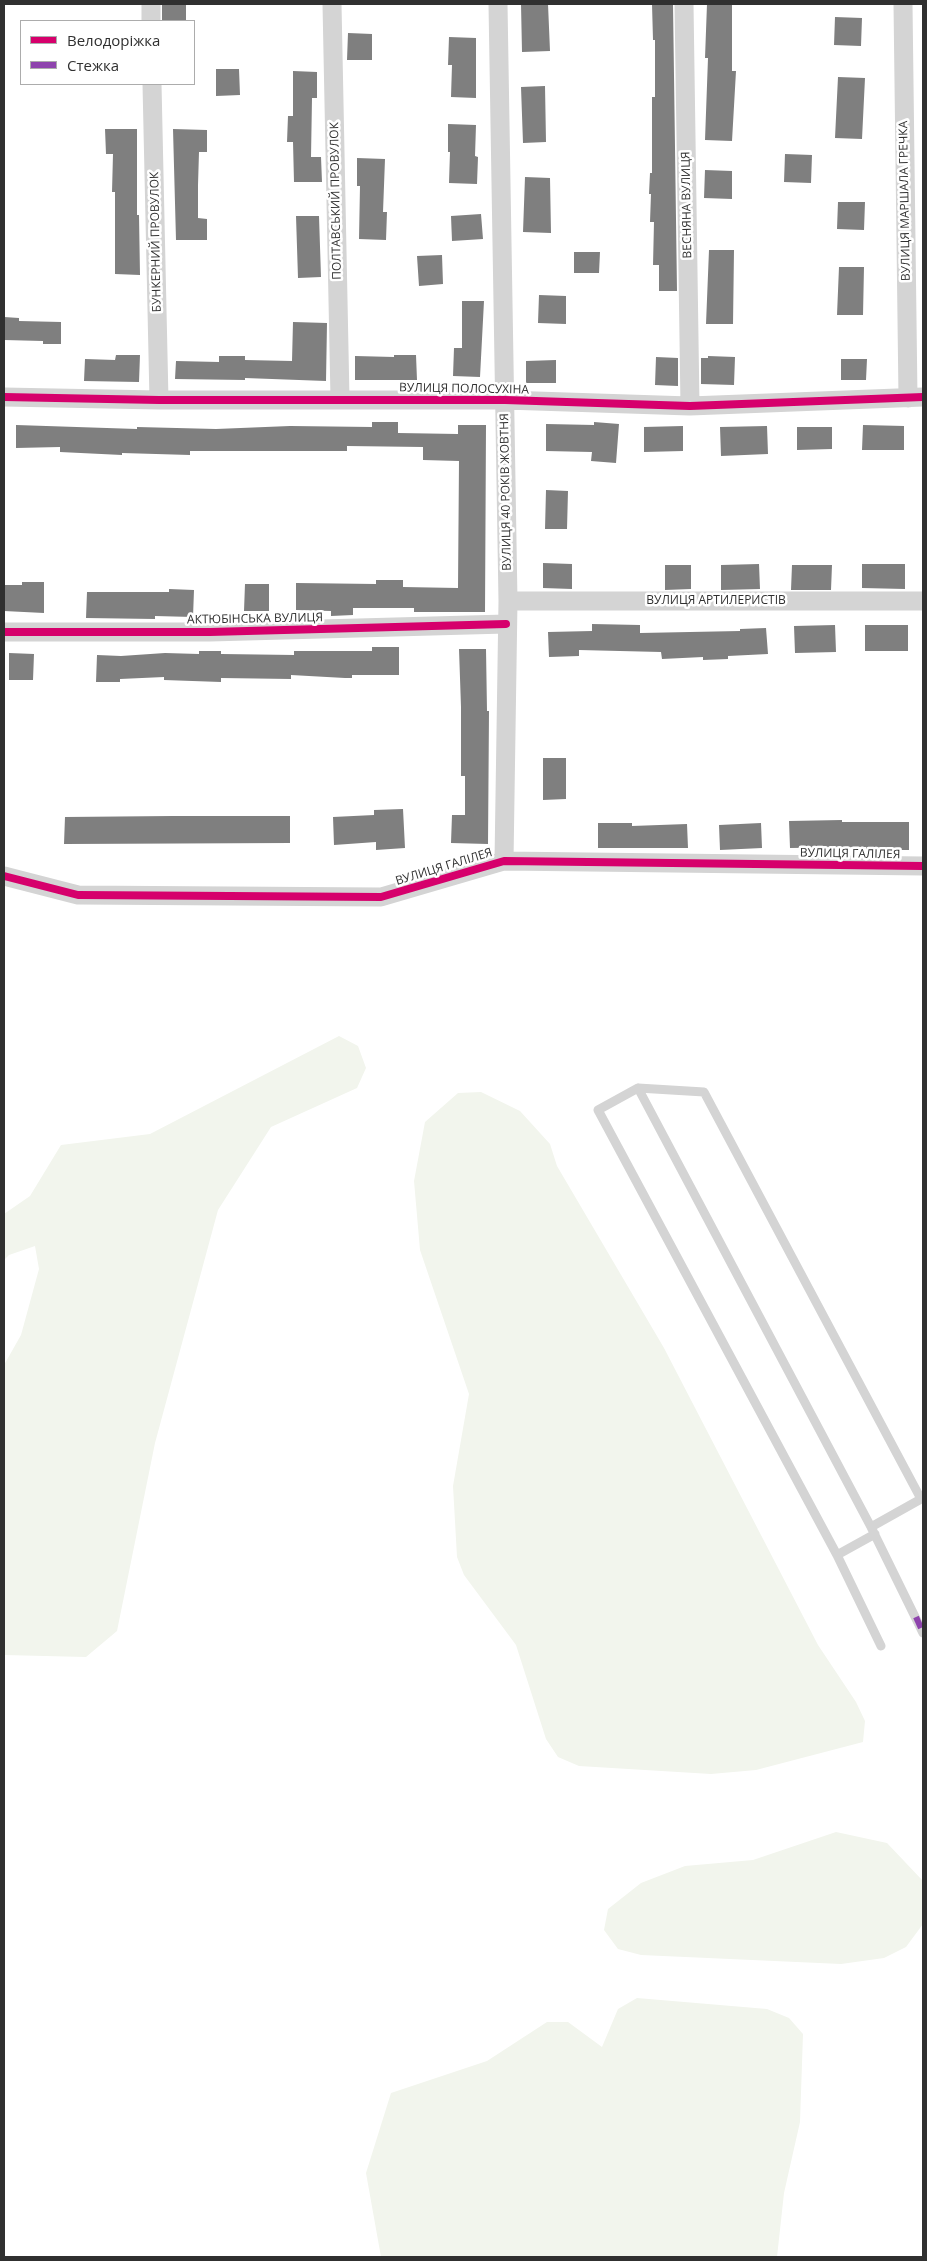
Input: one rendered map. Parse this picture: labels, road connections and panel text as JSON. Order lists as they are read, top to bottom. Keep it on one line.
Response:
{"streets":{"street":["ПОЛТАВСЬКИЙ ПРОВУЛОК","ВУЛИЦЯ МАРШАЛА ГРЕЧКА","ВЕСНЯНА ВУЛИЦЯ","БУНКЕРНИЙ ПРОВУЛОК","ВУЛИЦЯ ПОЛОСУХІНА","ВУЛИЦЯ 40 РОКІВ ЖОВТНЯ","ВУЛИЦЯ АРТИЛЕРИСТІВ","АКТЮБІНСЬКА ВУЛИЦЯ","ВУЛИЦЯ ГАЛІЛЕЯ"]},"crossings":[["ПОЛТАВСЬКИЙ ПРОВУЛОК","ВУЛИЦЯ ПОЛОСУХІНА"],["ВУЛИЦЯ МАРШАЛА ГРЕЧКА","ВУЛИЦЯ ПОЛОСУХІНА"],["ВЕСНЯНА ВУЛИЦЯ","ВУЛИЦЯ ПОЛОСУХІНА"],["БУНКЕРНИЙ ПРОВУЛОК","ВУЛИЦЯ ПОЛОСУХІНА"],["ВУЛИЦЯ ПОЛОСУХІНА","ВУЛИЦЯ 40 РОКІВ ЖОВТНЯ"],["ВУЛИЦЯ 40 РОКІВ ЖОВТНЯ","ВУЛИЦЯ АРТИЛЕРИСТІВ"],["ВУЛИЦЯ 40 РОКІВ ЖОВТНЯ","АКТЮБІНСЬКА ВУЛИЦЯ"],["ВУЛИЦЯ 40 РОКІВ ЖОВТНЯ","ВУЛИЦЯ ГАЛІЛЕЯ"]],"legend":["Велодоріжка","Стежка"]}
